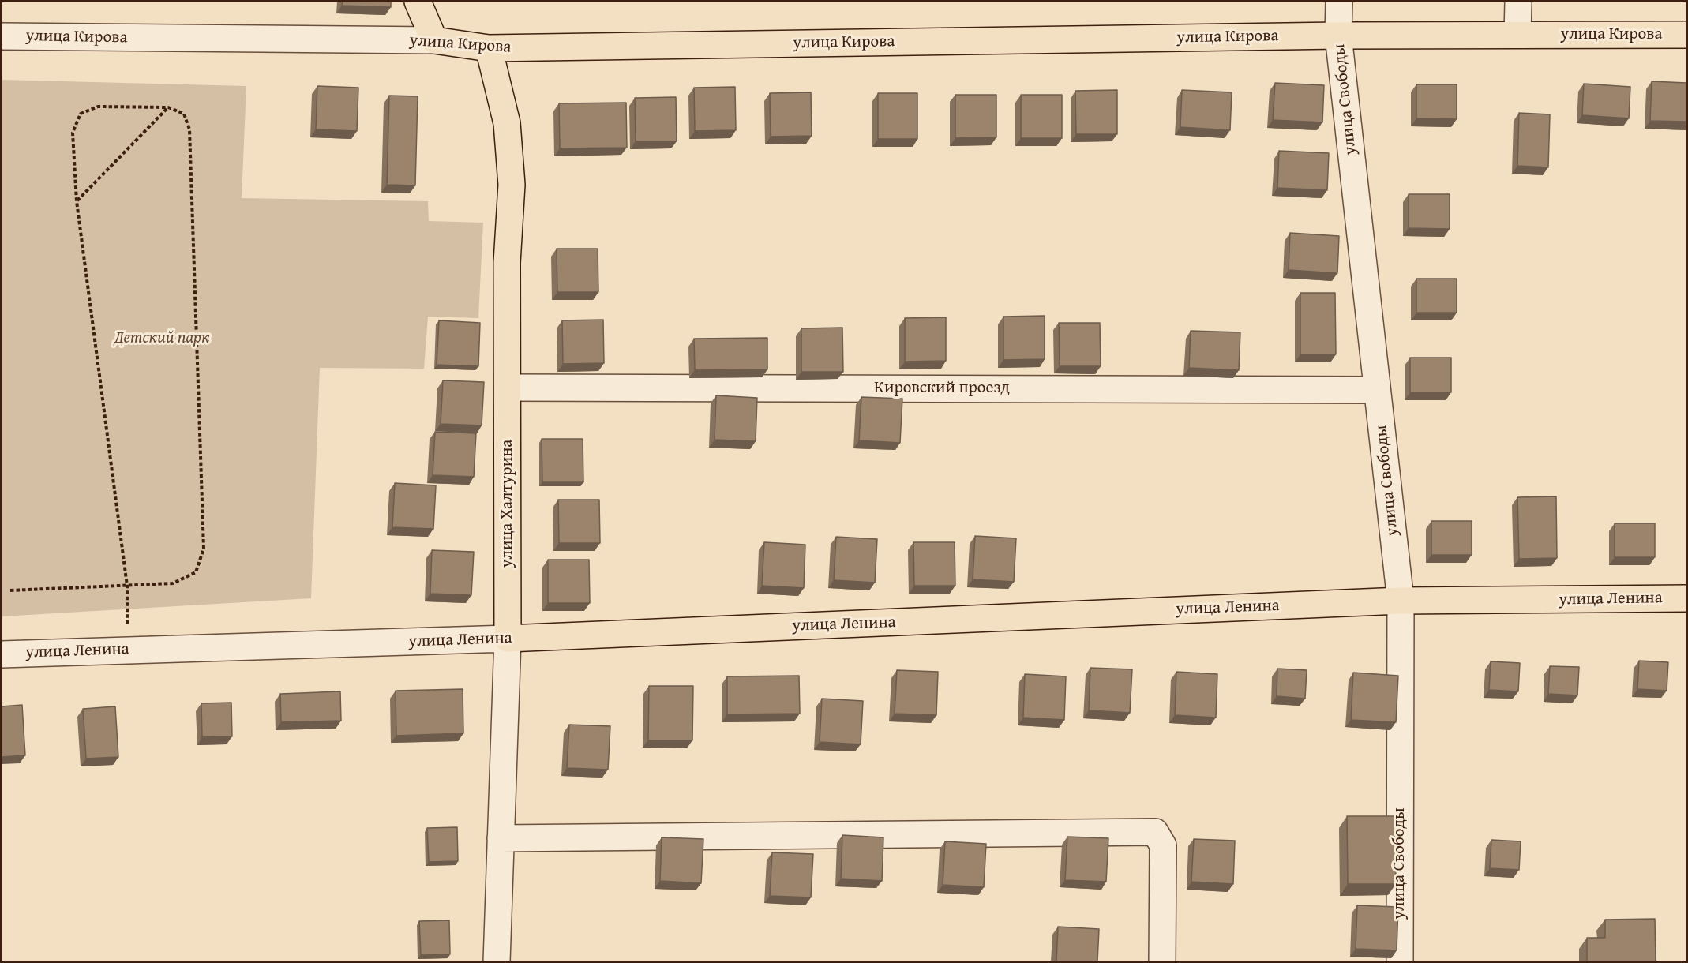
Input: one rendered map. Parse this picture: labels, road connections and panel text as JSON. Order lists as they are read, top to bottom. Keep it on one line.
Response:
{"streets":{"main road":["улица Кирова","улица Халтурина","улица Ленина"],"street":["улица Свободы","Кировский проезд"]},"crossings":[["улица Кирова","улица Свободы"],["улица Кирова","улица Халтурина"],["улица Свободы","Кировский проезд"],["улица Свободы","улица Ленина"],["Кировский проезд","улица Халтурина"],["улица Халтурина","улица Ленина"]],"parks":["Детский парк"]}
